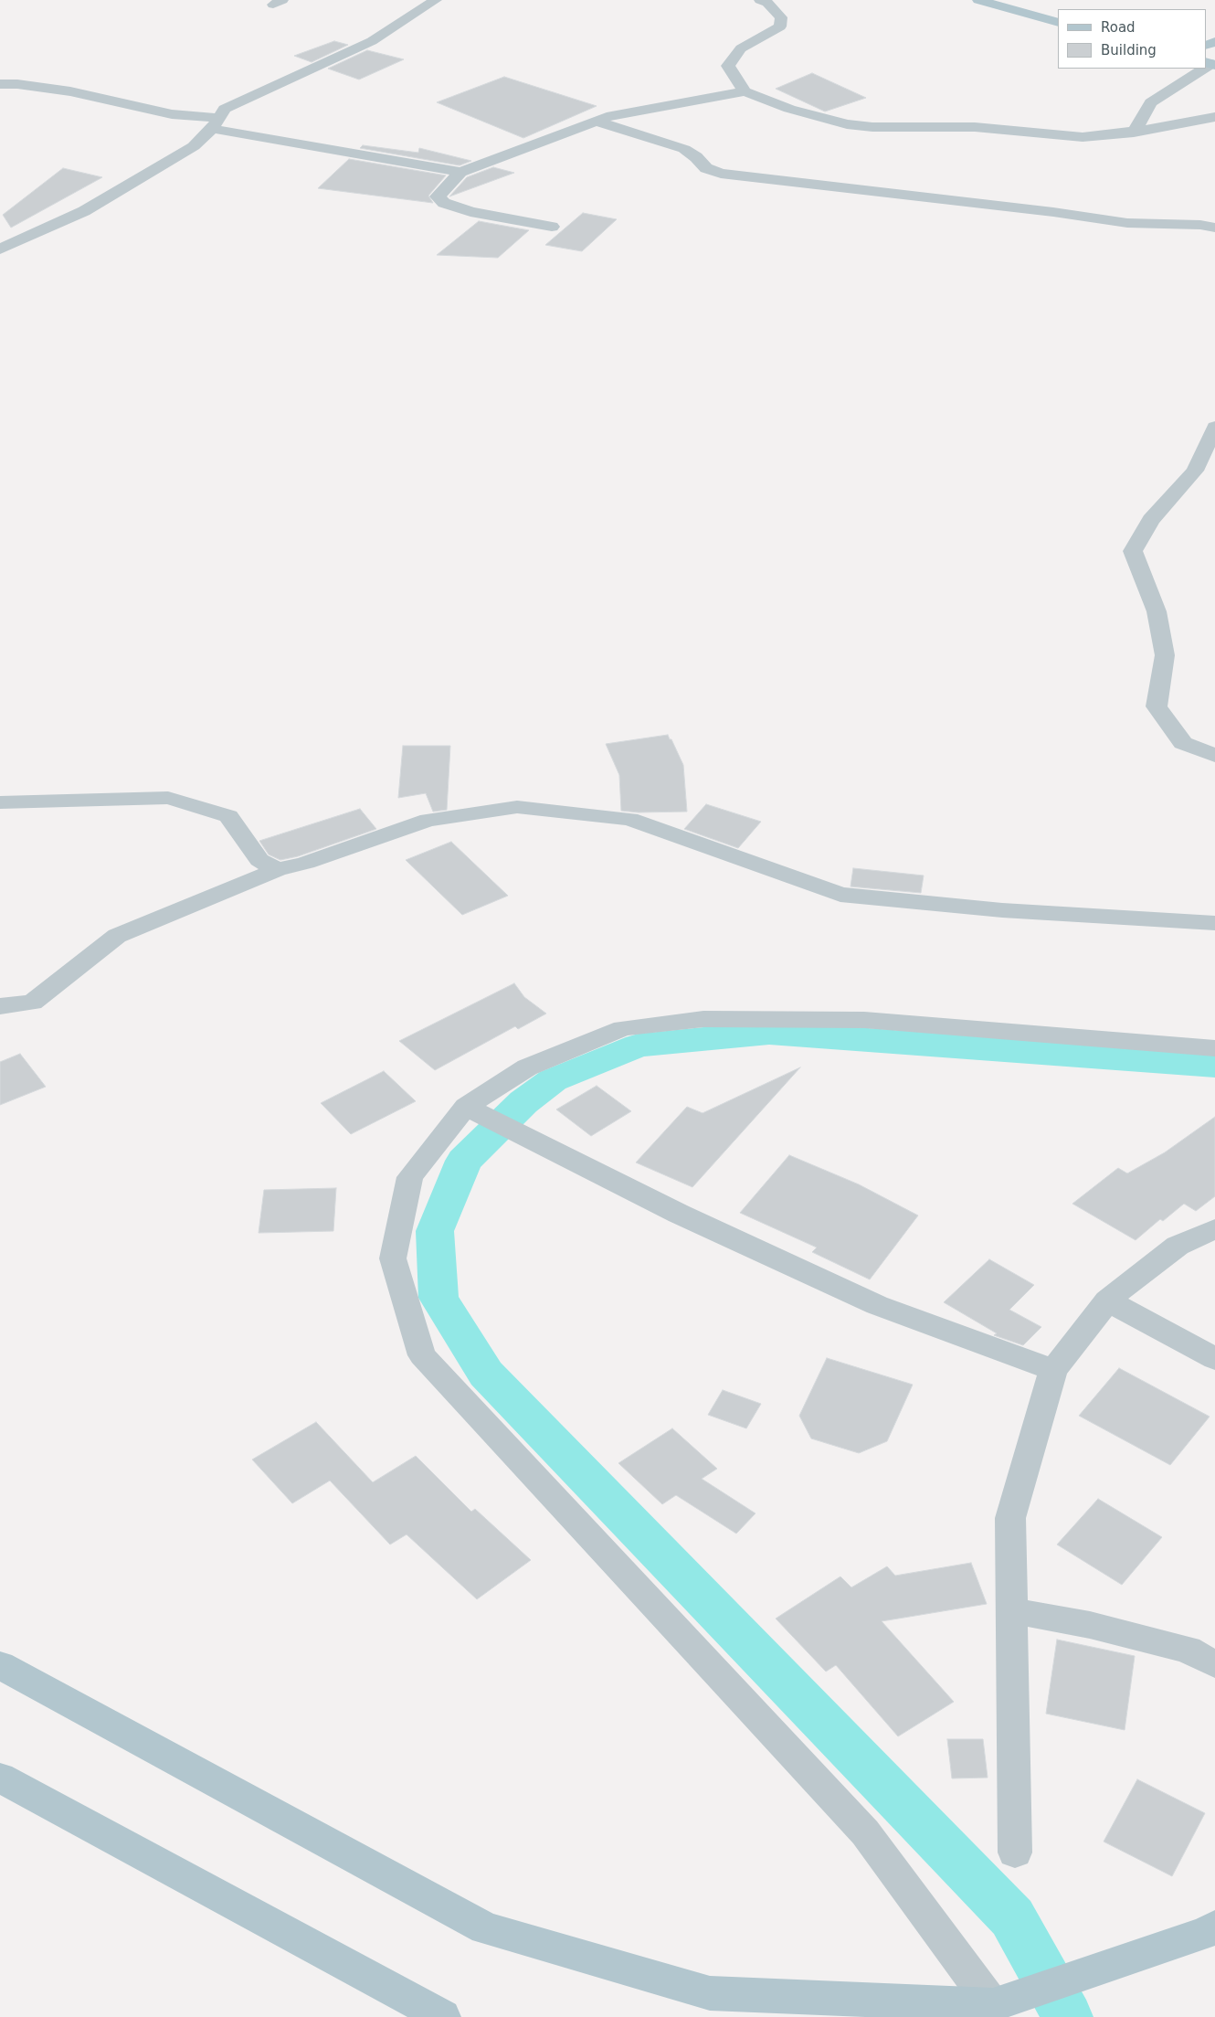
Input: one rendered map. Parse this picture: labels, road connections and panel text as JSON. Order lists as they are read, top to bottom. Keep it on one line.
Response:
{"legend":["Road","Building"]}
